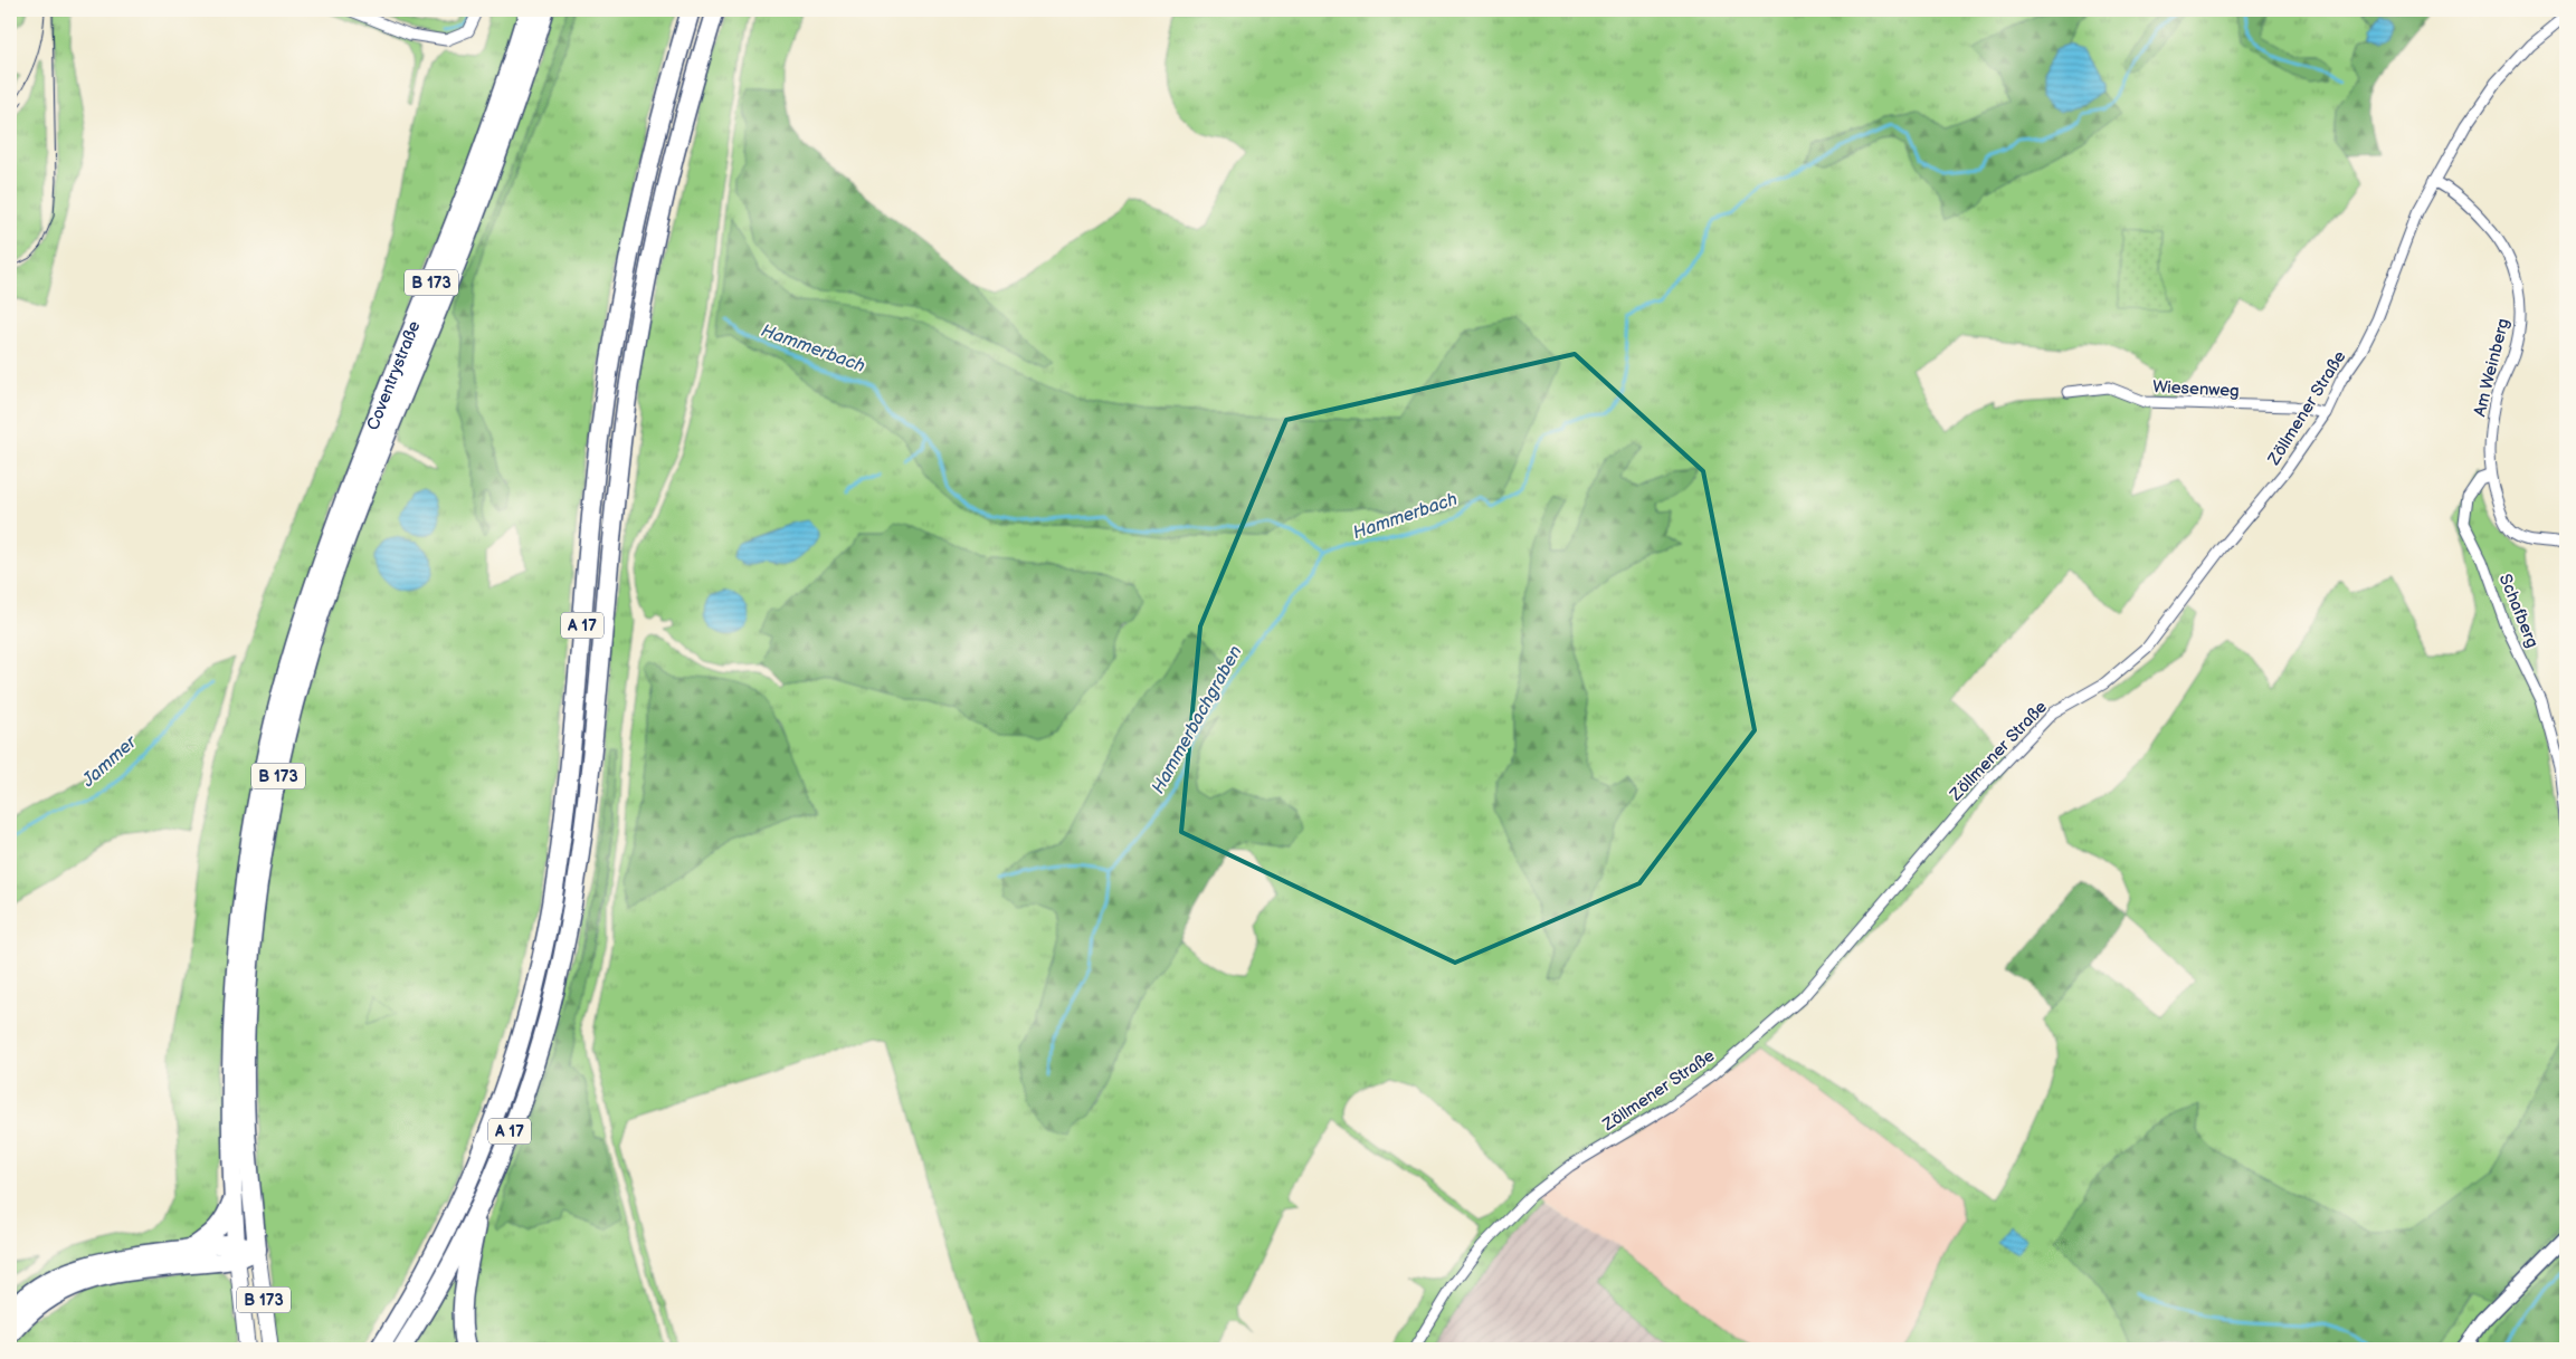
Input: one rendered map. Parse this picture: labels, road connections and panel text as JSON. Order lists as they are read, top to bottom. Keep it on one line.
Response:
{"streets":{"highway":["B 173","Coventrystraße","A 17"],"street":["Am Weinberg","Wiesenweg","Zöllmener Straße","Schafberg"]},"crossings":[["B 173","Coventrystraße"],["Am Weinberg","Zöllmener Straße"],["Am Weinberg","Schafberg"],["Wiesenweg","Zöllmener Straße"]],"water":["Hammerbach","Hammerbachgraben","Jammer"]}
